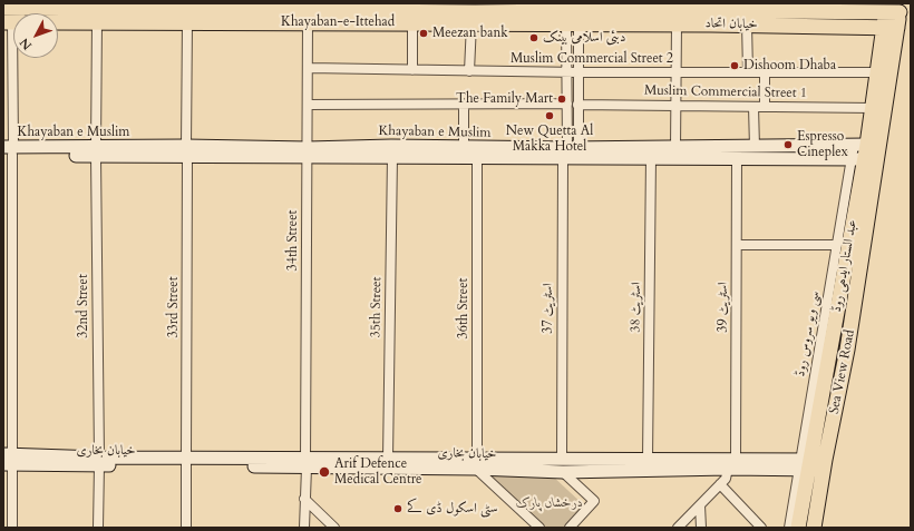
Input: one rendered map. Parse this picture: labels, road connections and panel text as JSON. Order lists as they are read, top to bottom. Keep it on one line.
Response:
{"streets":{"main road":["Khayaban-e-Ittehad","خیابان اتحاد","عبد الستار ایدھی روڈ","Sea View Road"],"street":["Muslim Commercial Street 2","Muslim Commercial Street 1","Khayaban e Muslim","34th Street","32nd Street","33rd Street","35th Street","اسٹریٹ 38","اسٹریٹ 39","36th Street","اسٹریٹ 37","سی ویو سروس روڈ","خیابان بخاری"]},"crossings":[["Khayaban-e-Ittehad","خیابان اتحاد"],["Khayaban-e-Ittehad","34th Street"],["Khayaban-e-Ittehad","32nd Street"],["Khayaban-e-Ittehad","33rd Street"],["Khayaban-e-Ittehad","اسٹریٹ 37"],["خیابان اتحاد","عبد الستار ایدھی روڈ"],["خیابان اتحاد","اسٹریٹ 37"],["خیابان اتحاد","Sea View Road"],["Muslim Commercial Street 2","34th Street"],["Muslim Commercial Street 2","عبد الستار ایدھی روڈ"],["Muslim Commercial Street 2","اسٹریٹ 37"],["Muslim Commercial Street 1","عبد الستار ایدھی روڈ"],["Muslim Commercial Street 1","اسٹریٹ 37"],["Khayaban e Muslim","34th Street"],["Khayaban e Muslim","عبد الستار ایدھی روڈ"],["Khayaban e Muslim","32nd Street"],["Khayaban e Muslim","33rd Street"],["Khayaban e Muslim","35th Street"],["Khayaban e Muslim","اسٹریٹ 38"],["Khayaban e Muslim","اسٹریٹ 39"],["Khayaban e Muslim","36th Street"],["Khayaban e Muslim","اسٹریٹ 37"],["Khayaban e Muslim","سی ویو سروس روڈ"],["34th Street","خیابان بخاری"],["عبد الستار ایدھی روڈ","سی ویو سروس روڈ"],["عبد الستار ایدھی روڈ","Sea View Road"],["عبد الستار ایدھی روڈ","خیابان بخاری"],["32nd Street","خیابان بخاری"],["33rd Street","خیابان بخاری"],["35th Street","خیابان بخاری"],["اسٹریٹ 38","خیابان بخاری"],["اسٹریٹ 39","خیابان بخاری"],["36th Street","خیابان بخاری"],["اسٹریٹ 37","خیابان بخاری"],["سی ویو سروس روڈ","خیابان بخاری"],["Sea View Road","خیابان بخاری"]],"parks":["درخشاں پارک"],"places":["Meezan bank","دبئی اسلامی بینک","Dishoom Dhaba","The Family Mart","New Quetta Al Makka Hotel","Espresso Cineplex","Arif Defence Medical Centre","سٹی اسکول ڈی کے"],"north":"bottom left"}
